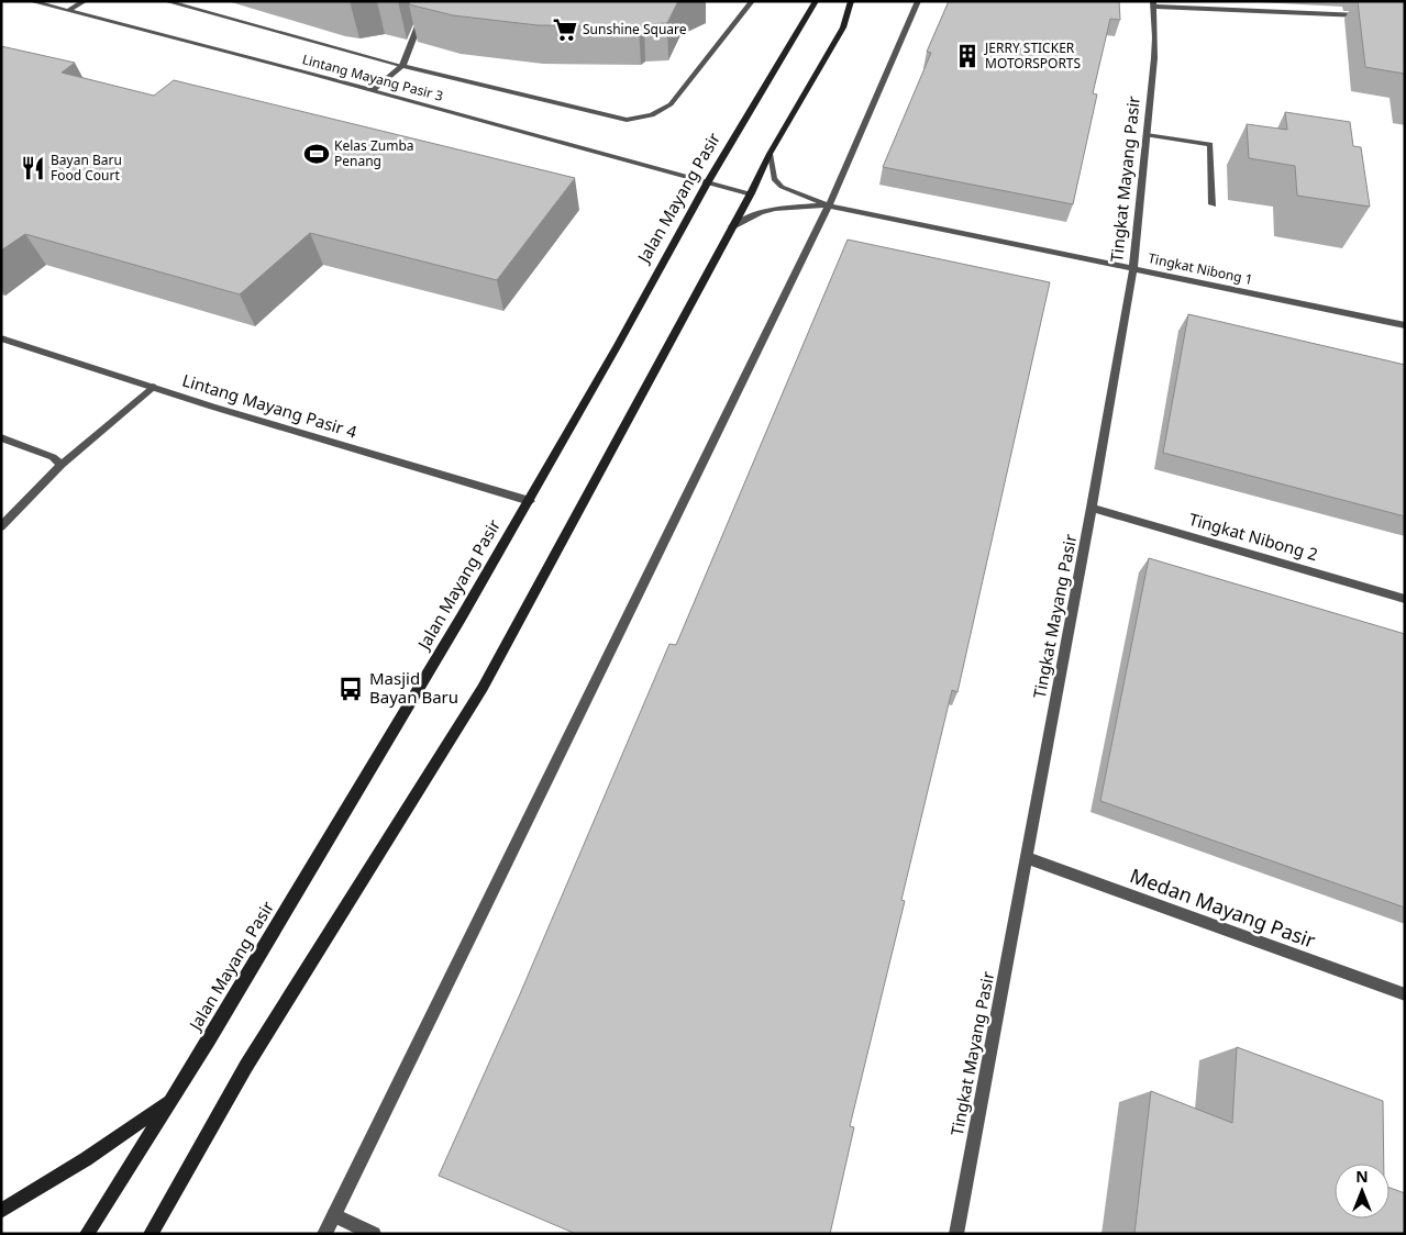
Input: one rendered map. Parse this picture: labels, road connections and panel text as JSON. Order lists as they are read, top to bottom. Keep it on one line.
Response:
{"streets":{"street":["Lintang Mayang Pasir 3","Tingkat Mayang Pasir","Jalan Mayang Pasir","Tingkat Nibong 1","Lintang Mayang Pasir 4","Tingkat Nibong 2","Medan Mayang Pasir"]},"crossings":[["Lintang Mayang Pasir 3","Jalan Mayang Pasir"],["Tingkat Mayang Pasir","Tingkat Nibong 1"],["Tingkat Mayang Pasir","Tingkat Nibong 2"],["Tingkat Mayang Pasir","Medan Mayang Pasir"],["Jalan Mayang Pasir","Lintang Mayang Pasir 4"]],"places":{"supermarket":["Sunshine Square"],"building":["JERRY STICKER MOTORSPORTS"],"sports":["Kelas Zumba Penang"],"restaurant":["Bayan Baru Food Court"],"bus stop":["Masjid Bayan Baru"]},"north":"top"}
